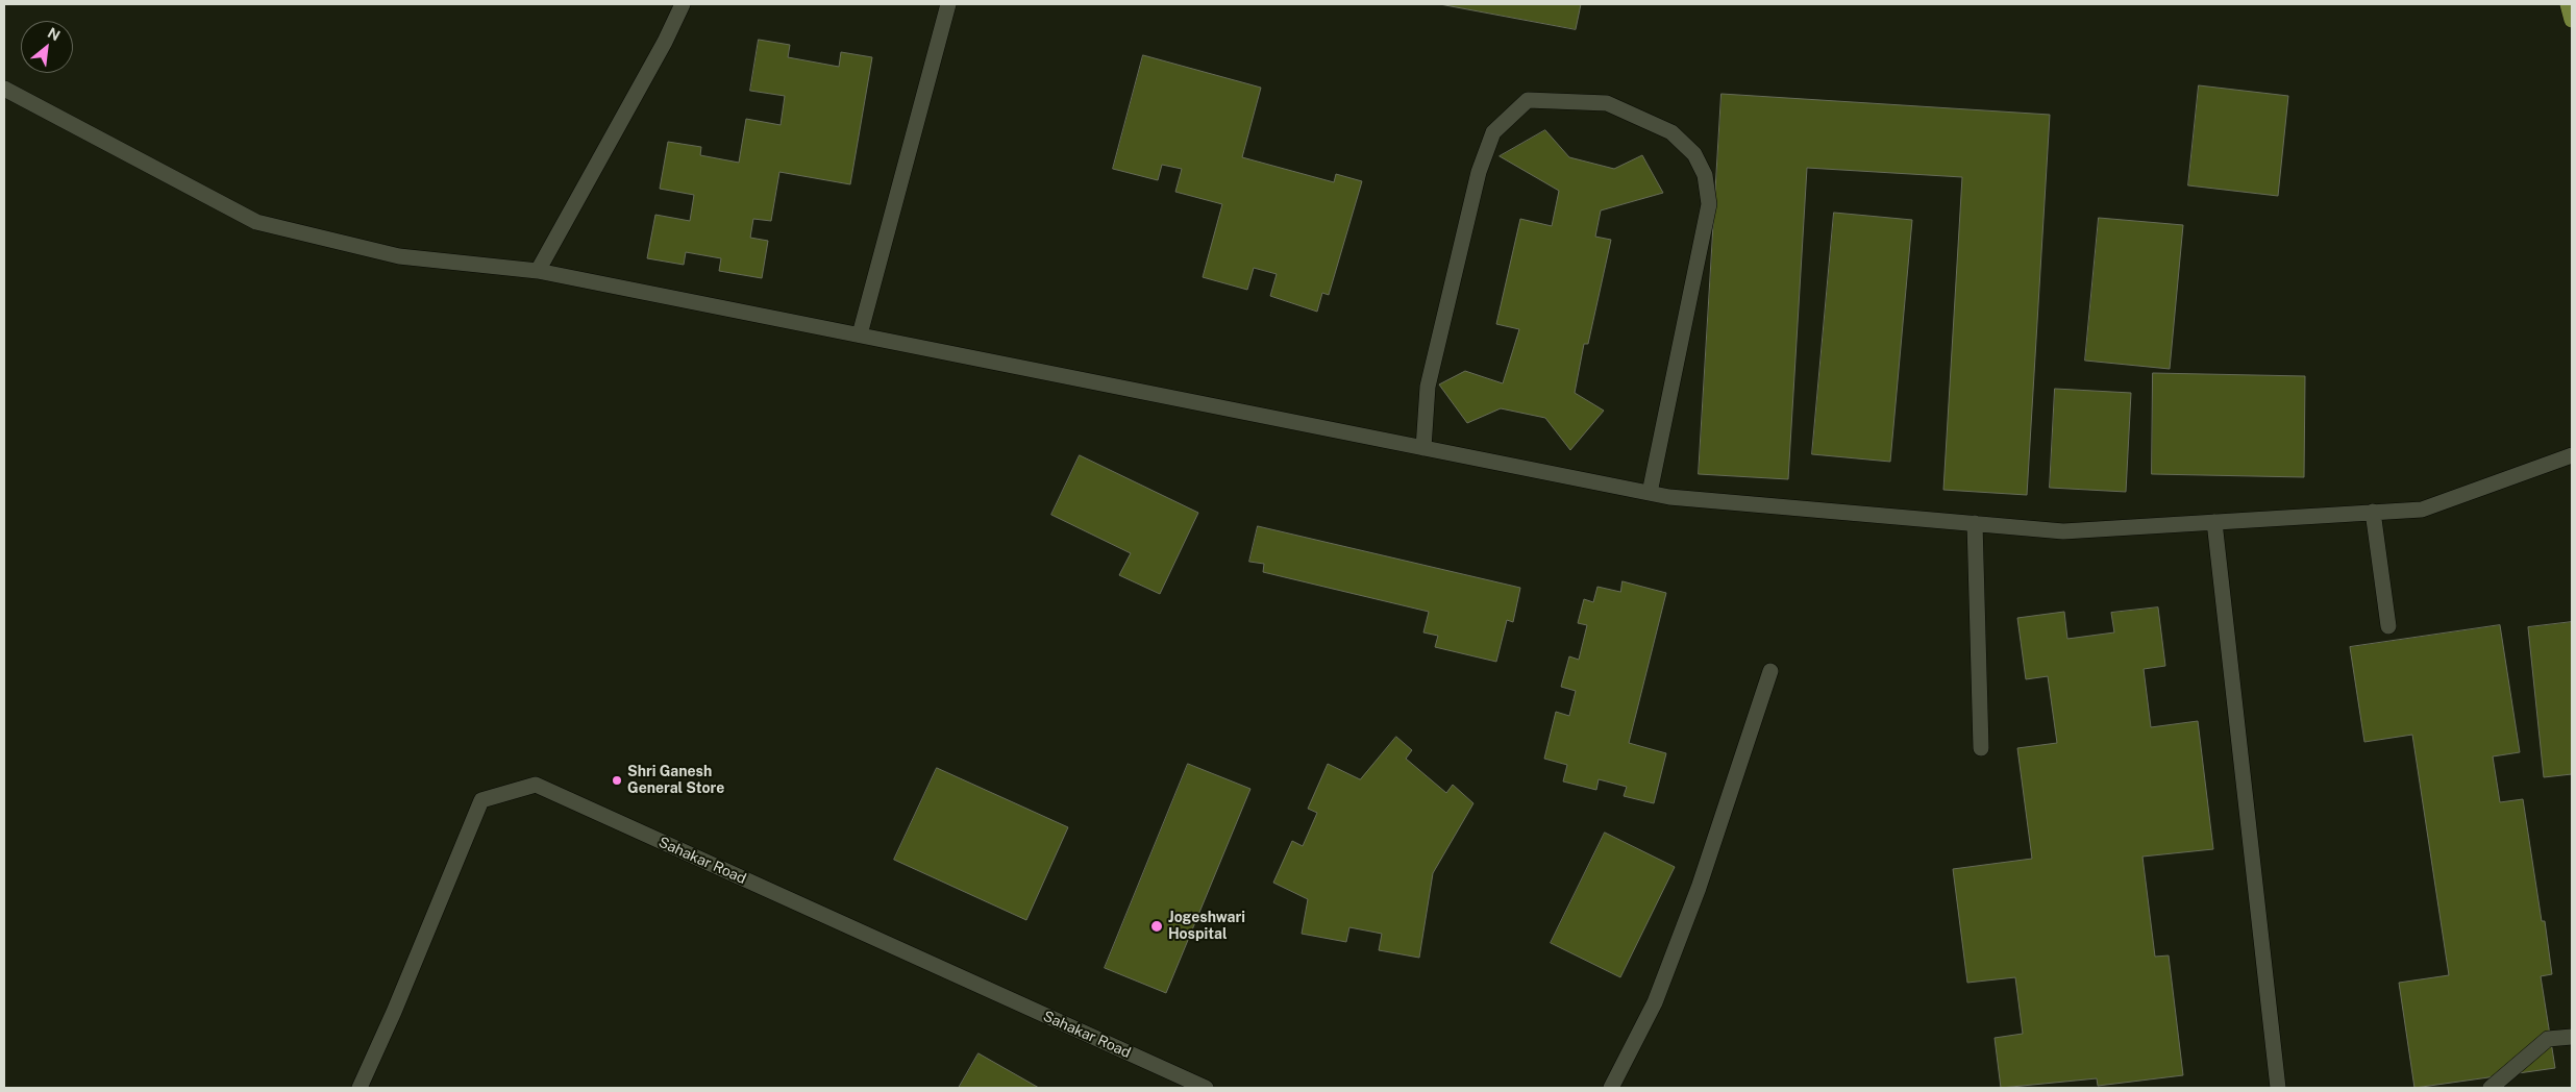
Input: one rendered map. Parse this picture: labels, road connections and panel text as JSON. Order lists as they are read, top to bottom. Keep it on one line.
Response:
{"streets":{"street":["Sahakar Road"]},"places":["Shri Ganesh General Store","Jogeshwari Hospital"],"north":"top right"}
